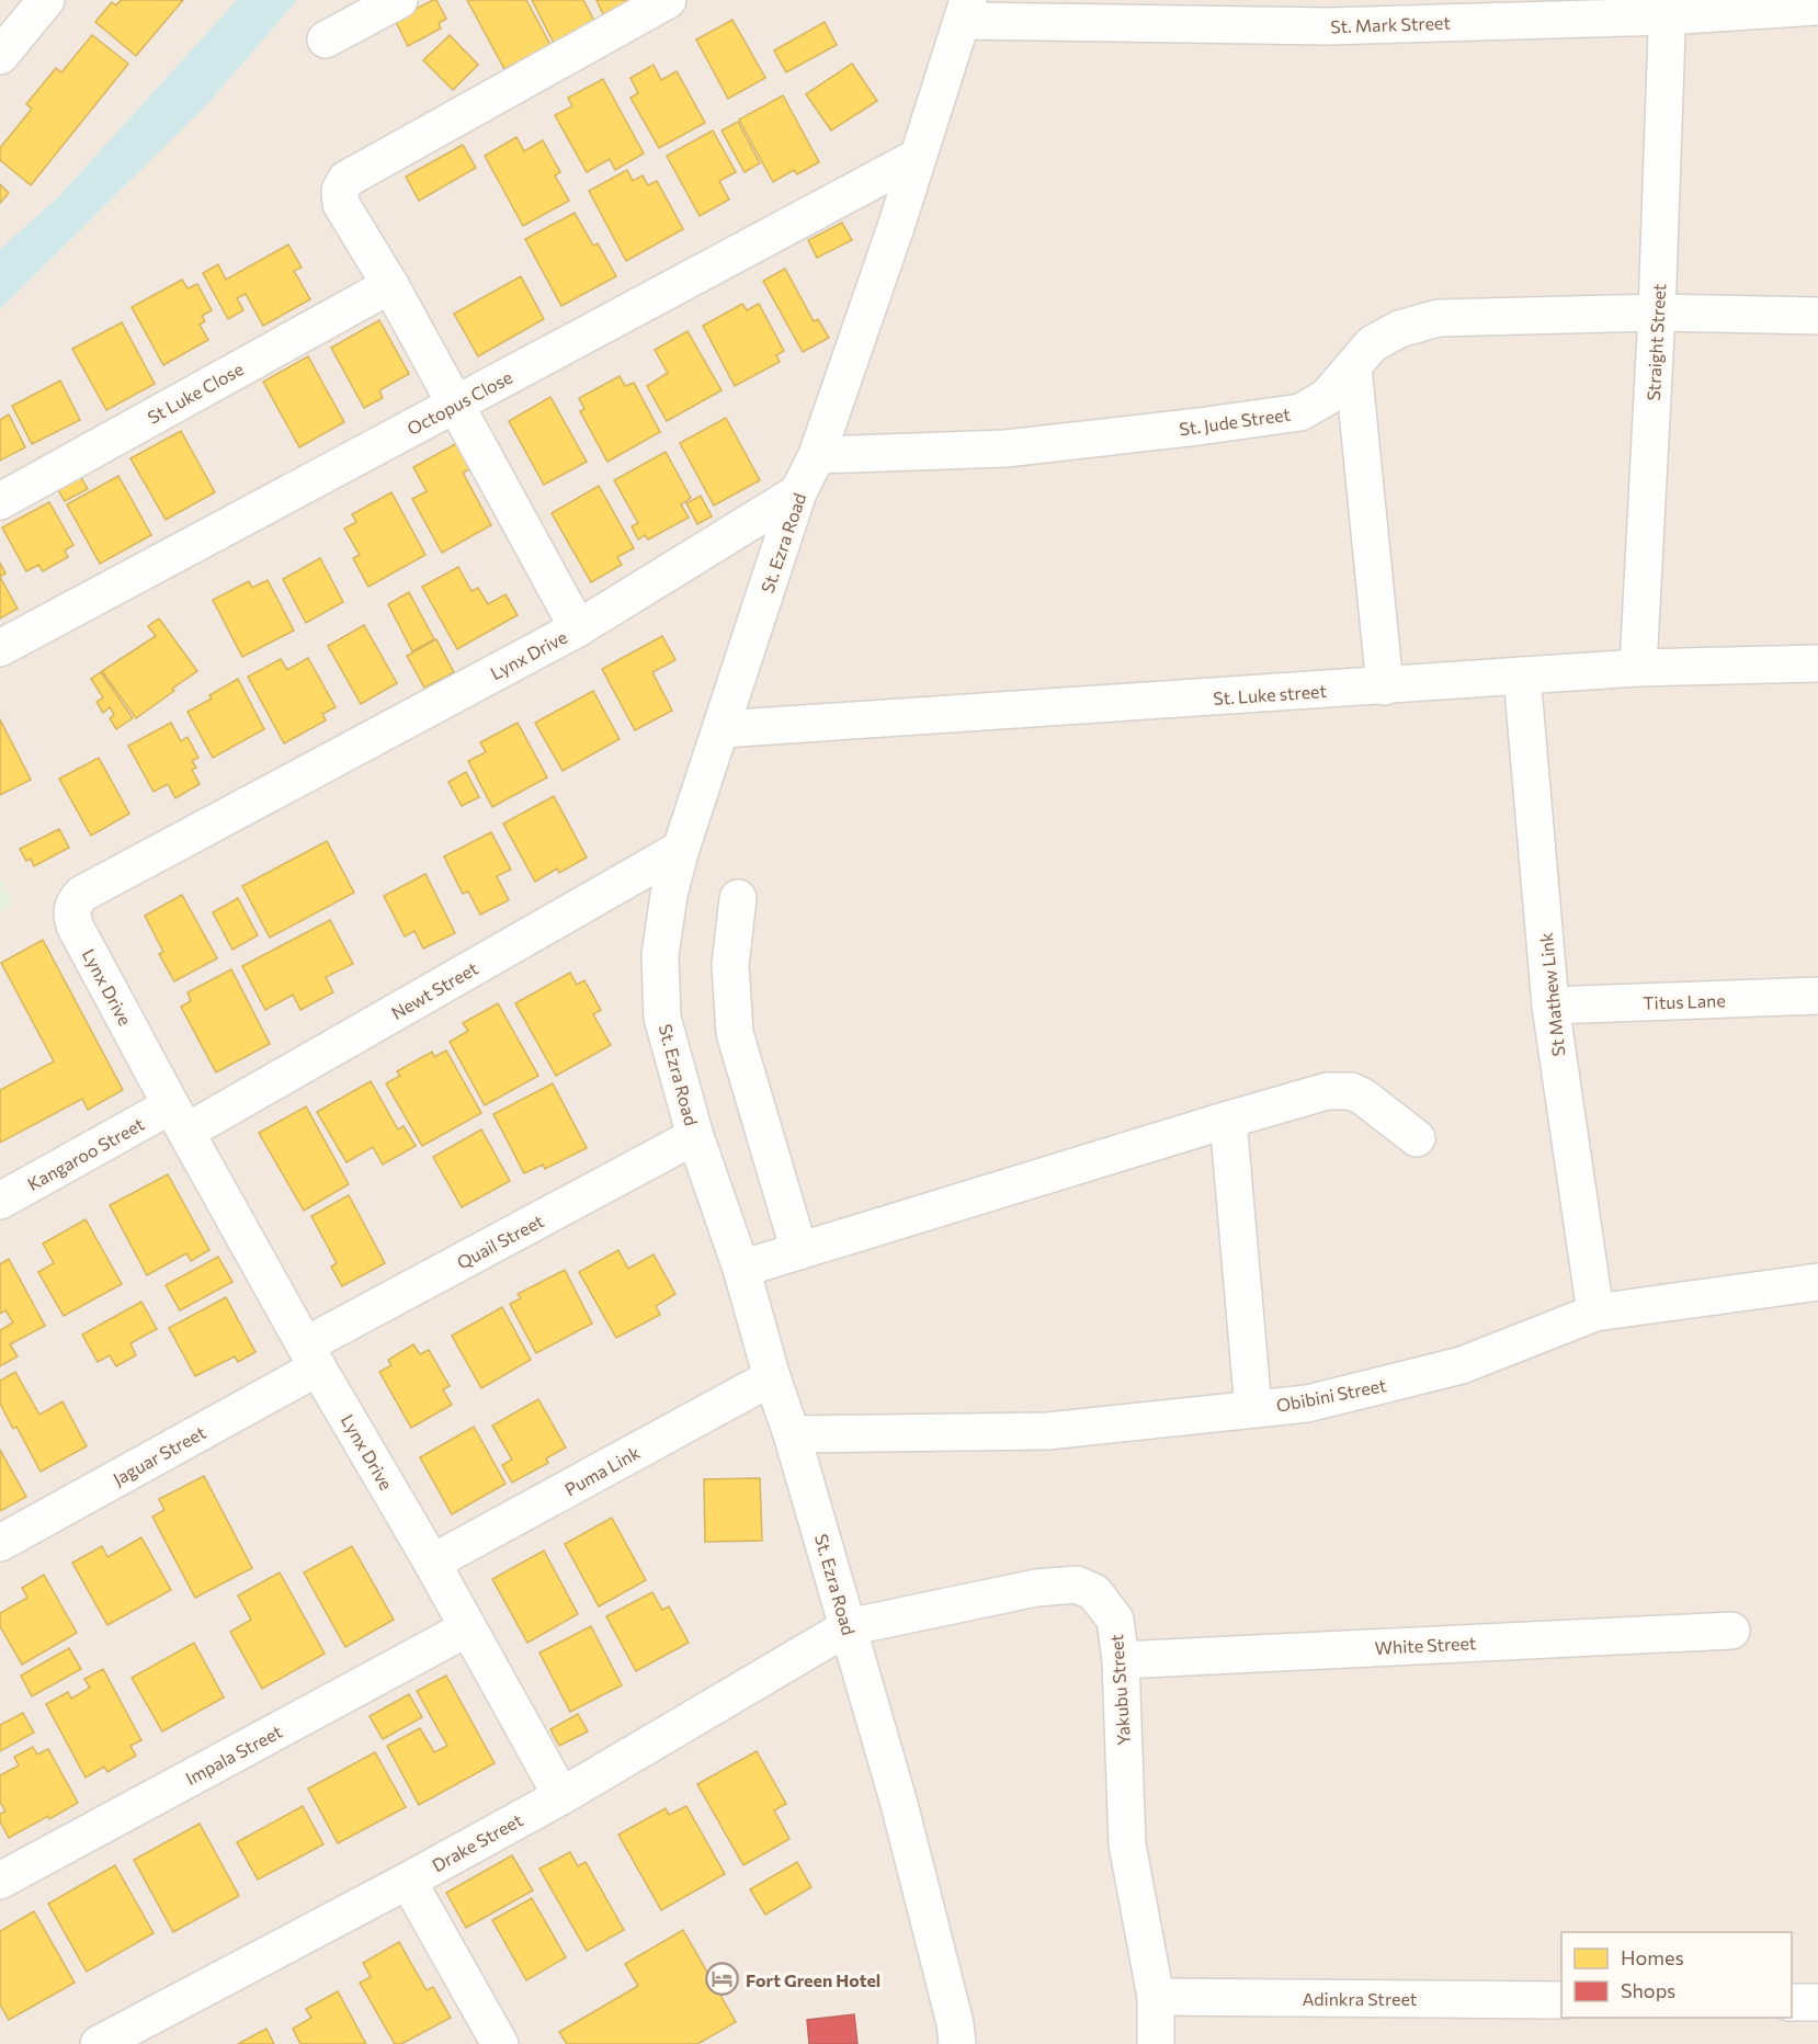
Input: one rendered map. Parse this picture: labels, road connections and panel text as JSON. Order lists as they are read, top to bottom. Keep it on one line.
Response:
{"streets":{"street":["St. Mark Street","Straight Street","St Luke Close","Octopus Close","St. Jude Street","St. Ezra Road","Lynx Drive","St. Luke street","Newt Street","St Mathew Link","Titus Lane","Kangaroo Street","Quail Street","Obibini Street","Jaguar Street","Puma Link","White Street","Yakubu Street","Impala Street","Drake Street","Adinkra Street"]},"crossings":[["St. Mark Street","Straight Street"],["St. Mark Street","St. Ezra Road"],["Straight Street","St. Jude Street"],["Straight Street","St. Luke street"],["Octopus Close","St. Ezra Road"],["St. Jude Street","St. Ezra Road"],["St. Ezra Road","Lynx Drive"],["St. Ezra Road","St. Luke street"],["St. Ezra Road","Newt Street"],["St. Ezra Road","Quail Street"],["St. Ezra Road","Obibini Street"],["St. Ezra Road","Puma Link"],["St. Ezra Road","Yakubu Street"],["St. Ezra Road","Drake Street"],["Lynx Drive","Newt Street"],["Lynx Drive","Kangaroo Street"],["Lynx Drive","Quail Street"],["Lynx Drive","Jaguar Street"],["Lynx Drive","Puma Link"],["Lynx Drive","Impala Street"],["Lynx Drive","Drake Street"],["St. Luke street","St Mathew Link"],["Newt Street","Kangaroo Street"],["St Mathew Link","Titus Lane"],["St Mathew Link","Obibini Street"],["Quail Street","Jaguar Street"],["White Street","Yakubu Street"],["Yakubu Street","Drake Street"],["Yakubu Street","Adinkra Street"]],"places":{"hotel":["Fort Green Hotel"]},"legend":["Homes","Shops"]}
